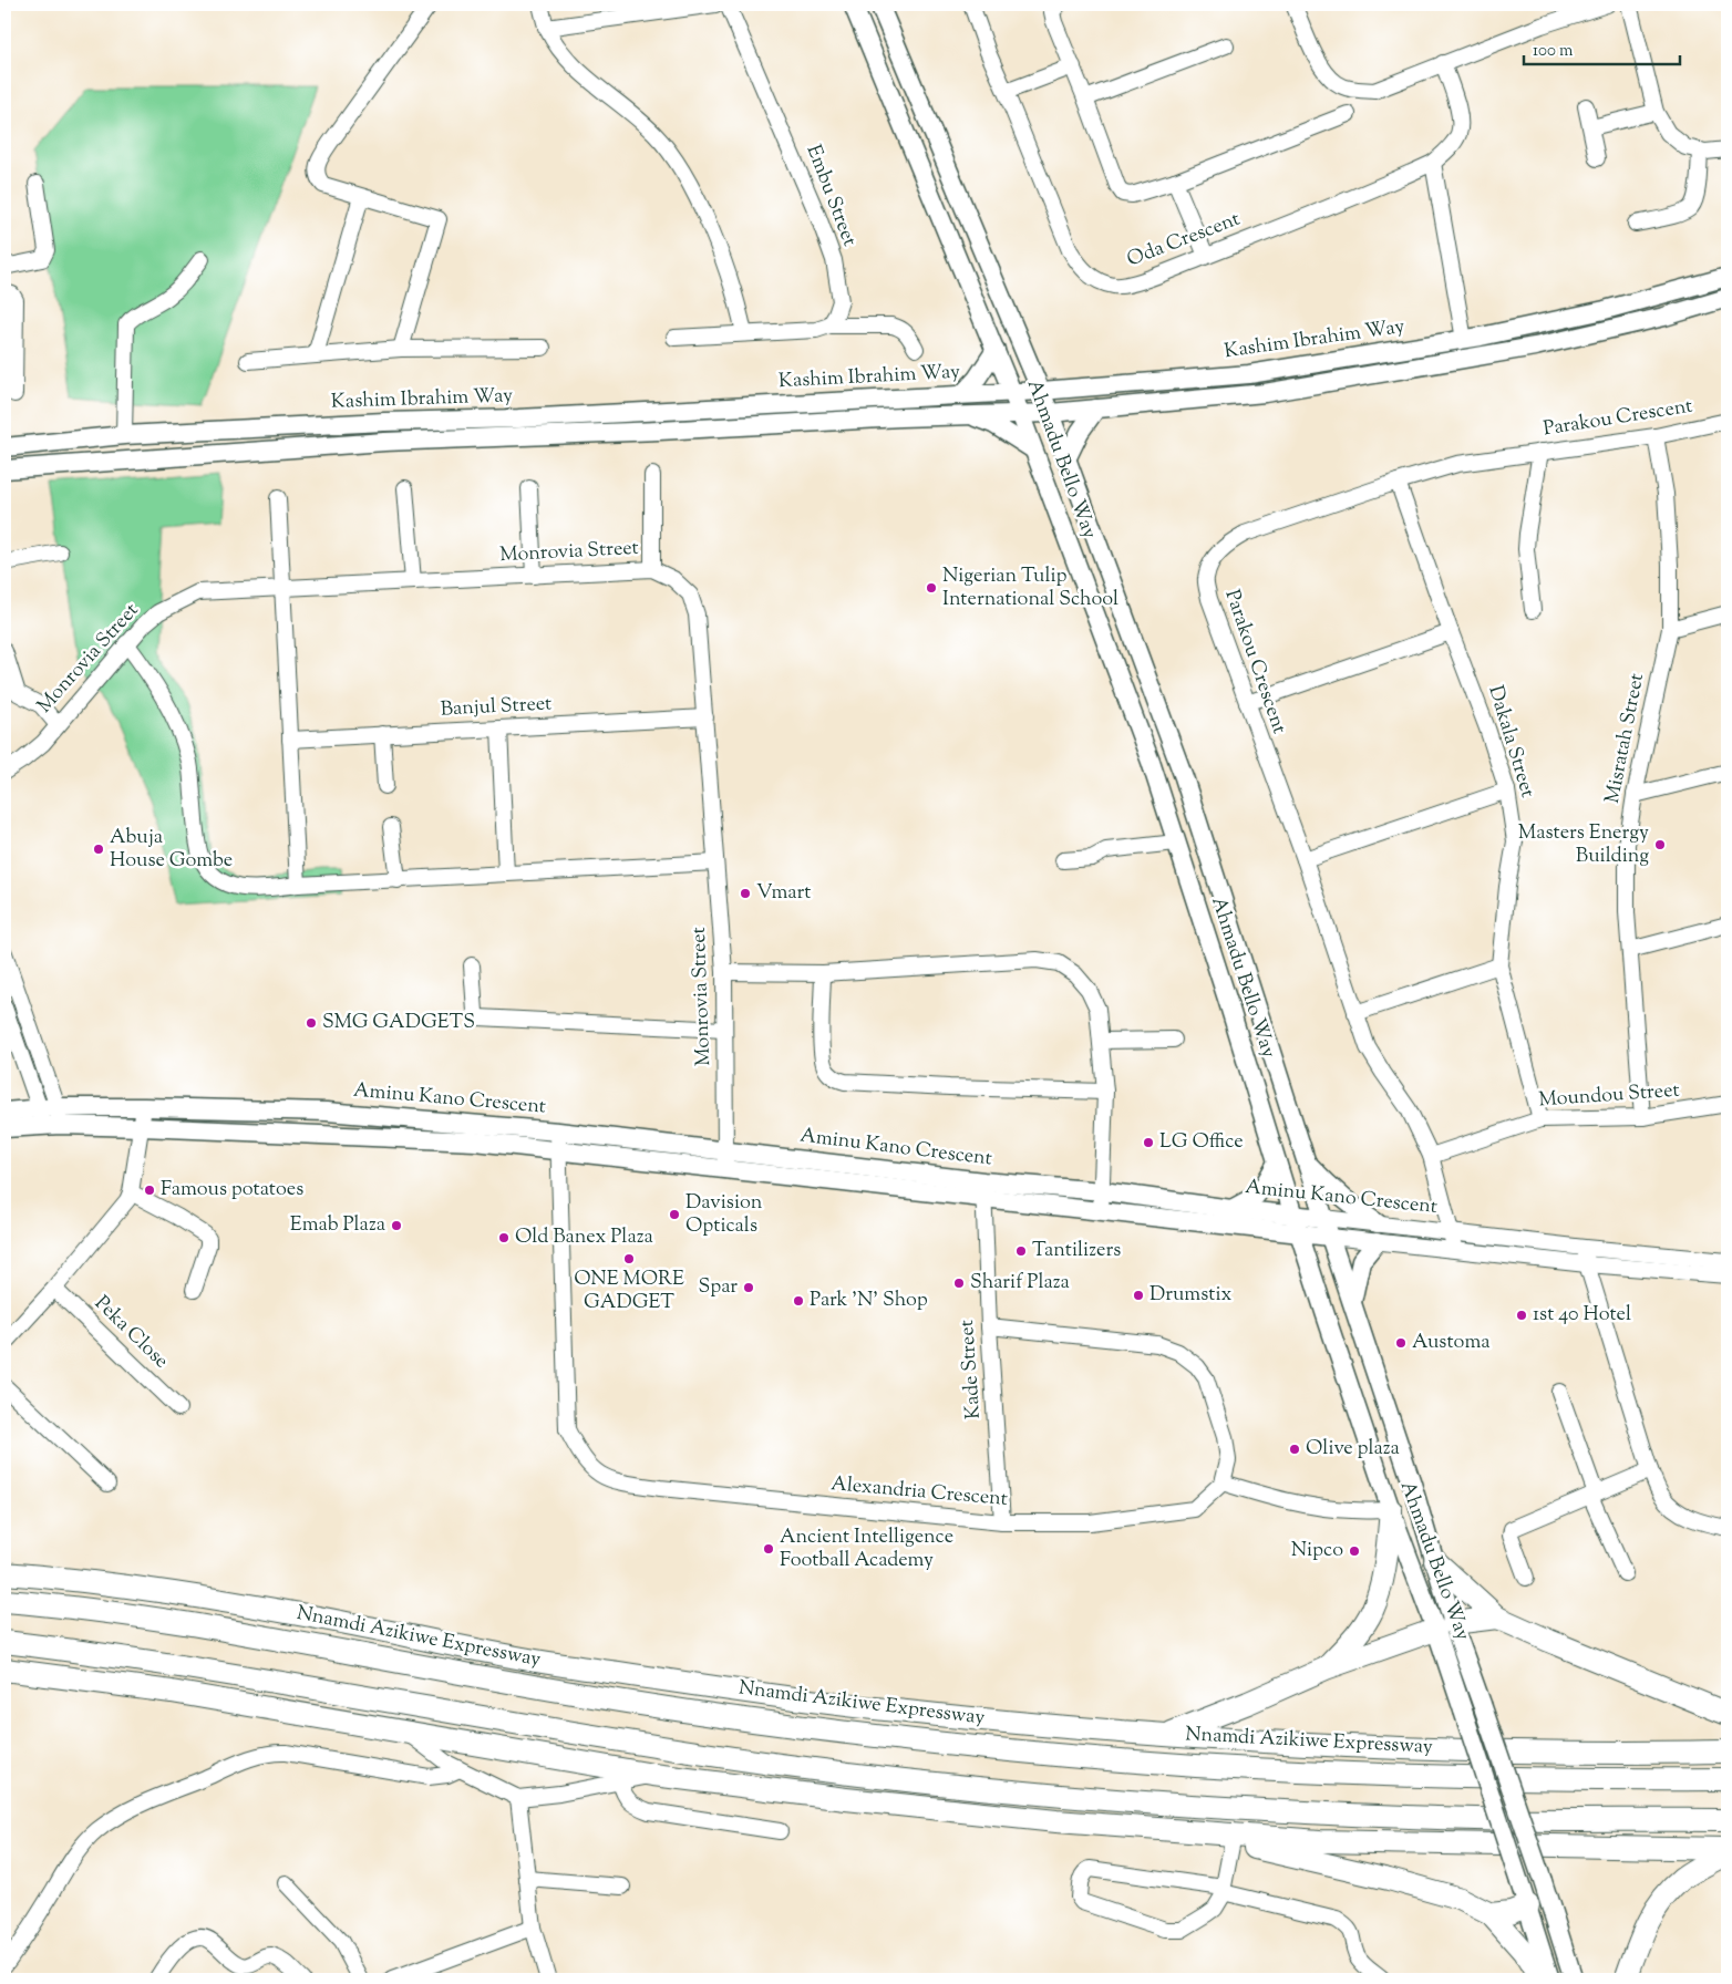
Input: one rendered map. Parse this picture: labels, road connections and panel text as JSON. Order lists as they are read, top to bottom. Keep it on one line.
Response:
{"streets":{"highway":["Nnamdi Azikiwe Expressway"],"main road":["Kashim Ibrahim Way","Ahmadu Bello Way","Aminu Kano Crescent"],"street":["Embu Street","Oda Crescent","Parakou Crescent","Monrovia Street","Banjul Street","Misratah Street","Dakala Street","Moundou Street","Peka Close","Kade Street","Alexandria Crescent"]},"crossings":[["Kashim Ibrahim Way","Ahmadu Bello Way"],["Parakou Crescent","Misratah Street"],["Parakou Crescent","Dakala Street"],["Parakou Crescent","Moundou Street"],["Parakou Crescent","Aminu Kano Crescent"],["Ahmadu Bello Way","Aminu Kano Crescent"],["Monrovia Street","Banjul Street"],["Monrovia Street","Aminu Kano Crescent"],["Misratah Street","Moundou Street"],["Dakala Street","Moundou Street"],["Aminu Kano Crescent","Kade Street"],["Aminu Kano Crescent","Alexandria Crescent"],["Kade Street","Alexandria Crescent"]],"places":["Nigerian Tulip International School","Masters Energy Building","Abuja House Gombe","Vmart","SMG GADGETS","LG Office","Famous potatoes","Davision Opticals","Emab Plaza","Old Banex Plaza","Tantilizers","ONE MORE GADGET","Sharif Plaza","Spar","Drumstix","Park 'N' Shop","1st 40 Hotel","Austoma","Olive plaza","Ancient Intelligence Football Academy","Nipco"],"scale_bar":"100 m"}
